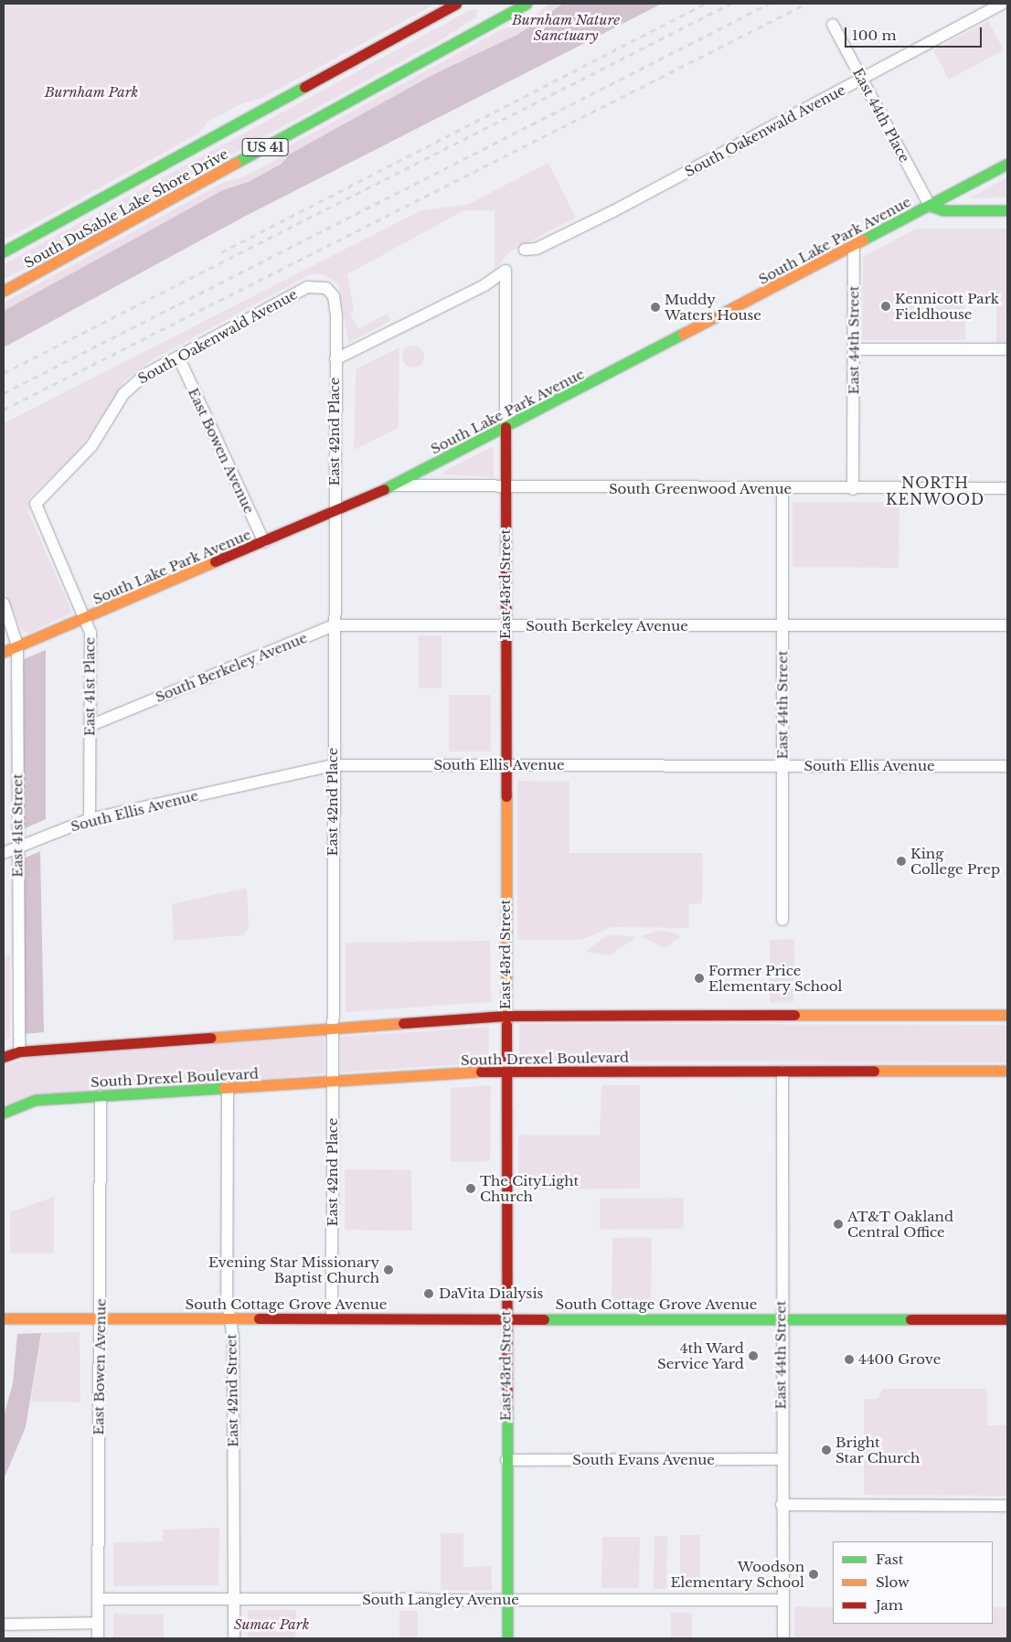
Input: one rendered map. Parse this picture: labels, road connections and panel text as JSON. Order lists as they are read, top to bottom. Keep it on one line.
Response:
{"streets":{"main road":["US 41","South DuSable Lake Shore Drive","South Lake Park Avenue","East 43rd Street","South Drexel Boulevard","South Cottage Grove Avenue"],"street":["East 44th Place","South Oakenwald Avenue","East 44th Street","East 42nd Place","East Bowen Avenue","South Greenwood Avenue","South Berkeley Avenue","East 41st Place","South Ellis Avenue","East 41st Street","East 42nd Street","South Evans Avenue","South Langley Avenue"]},"crossings":[["East 44th Place","South Oakenwald Avenue"],["East 44th Place","South Lake Park Avenue"],["South Oakenwald Avenue","East 42nd Place"],["South Oakenwald Avenue","East Bowen Avenue"],["South Oakenwald Avenue","East 41st Place"],["South Lake Park Avenue","East 44th Street"],["South Lake Park Avenue","East 42nd Place"],["South Lake Park Avenue","East Bowen Avenue"],["South Lake Park Avenue","South Greenwood Avenue"],["South Lake Park Avenue","East 43rd Street"],["South Lake Park Avenue","East 41st Place"],["South Lake Park Avenue","East 41st Street"],["East 44th Street","South Greenwood Avenue"],["East 44th Street","South Berkeley Avenue"],["East 44th Street","South Ellis Avenue"],["East 44th Street","South Drexel Boulevard"],["East 44th Street","South Cottage Grove Avenue"],["East 44th Street","South Evans Avenue"],["East 44th Street","South Langley Avenue"],["East 42nd Place","East 43rd Street"],["East 42nd Place","South Berkeley Avenue"],["East 42nd Place","South Ellis Avenue"],["East 42nd Place","South Drexel Boulevard"],["East 42nd Place","South Cottage Grove Avenue"],["East Bowen Avenue","South Drexel Boulevard"],["East Bowen Avenue","South Cottage Grove Avenue"],["East Bowen Avenue","South Langley Avenue"],["South Greenwood Avenue","East 43rd Street"],["East 43rd Street","South Berkeley Avenue"],["East 43rd Street","South Ellis Avenue"],["East 43rd Street","South Drexel Boulevard"],["East 43rd Street","South Cottage Grove Avenue"],["East 43rd Street","South Evans Avenue"],["East 43rd Street","South Langley Avenue"],["South Berkeley Avenue","East 41st Place"],["East 41st Place","South Ellis Avenue"],["South Ellis Avenue","East 41st Street"],["South Drexel Boulevard","East 42nd Street"],["South Cottage Grove Avenue","East 42nd Street"],["East 42nd Street","South Langley Avenue"]],"districts":["NORTH KENWOOD"],"parks":["Burnham Nature Sanctuary","Burnham Park","Sumac Park"],"places":["Kennicott Park Fieldhouse","Muddy Waters House","King College Prep","Former Price Elementary School","The CityLight Church","AT&T Oakland Central Office","Evening Star Missionary Baptist Church","DaVita Dialysis","4th Ward Service Yard","4400 Grove","Bright Star Church","Woodson Elementary School"],"legend":["Fast","Slow","Jam"],"scale_bar":"100 m"}
